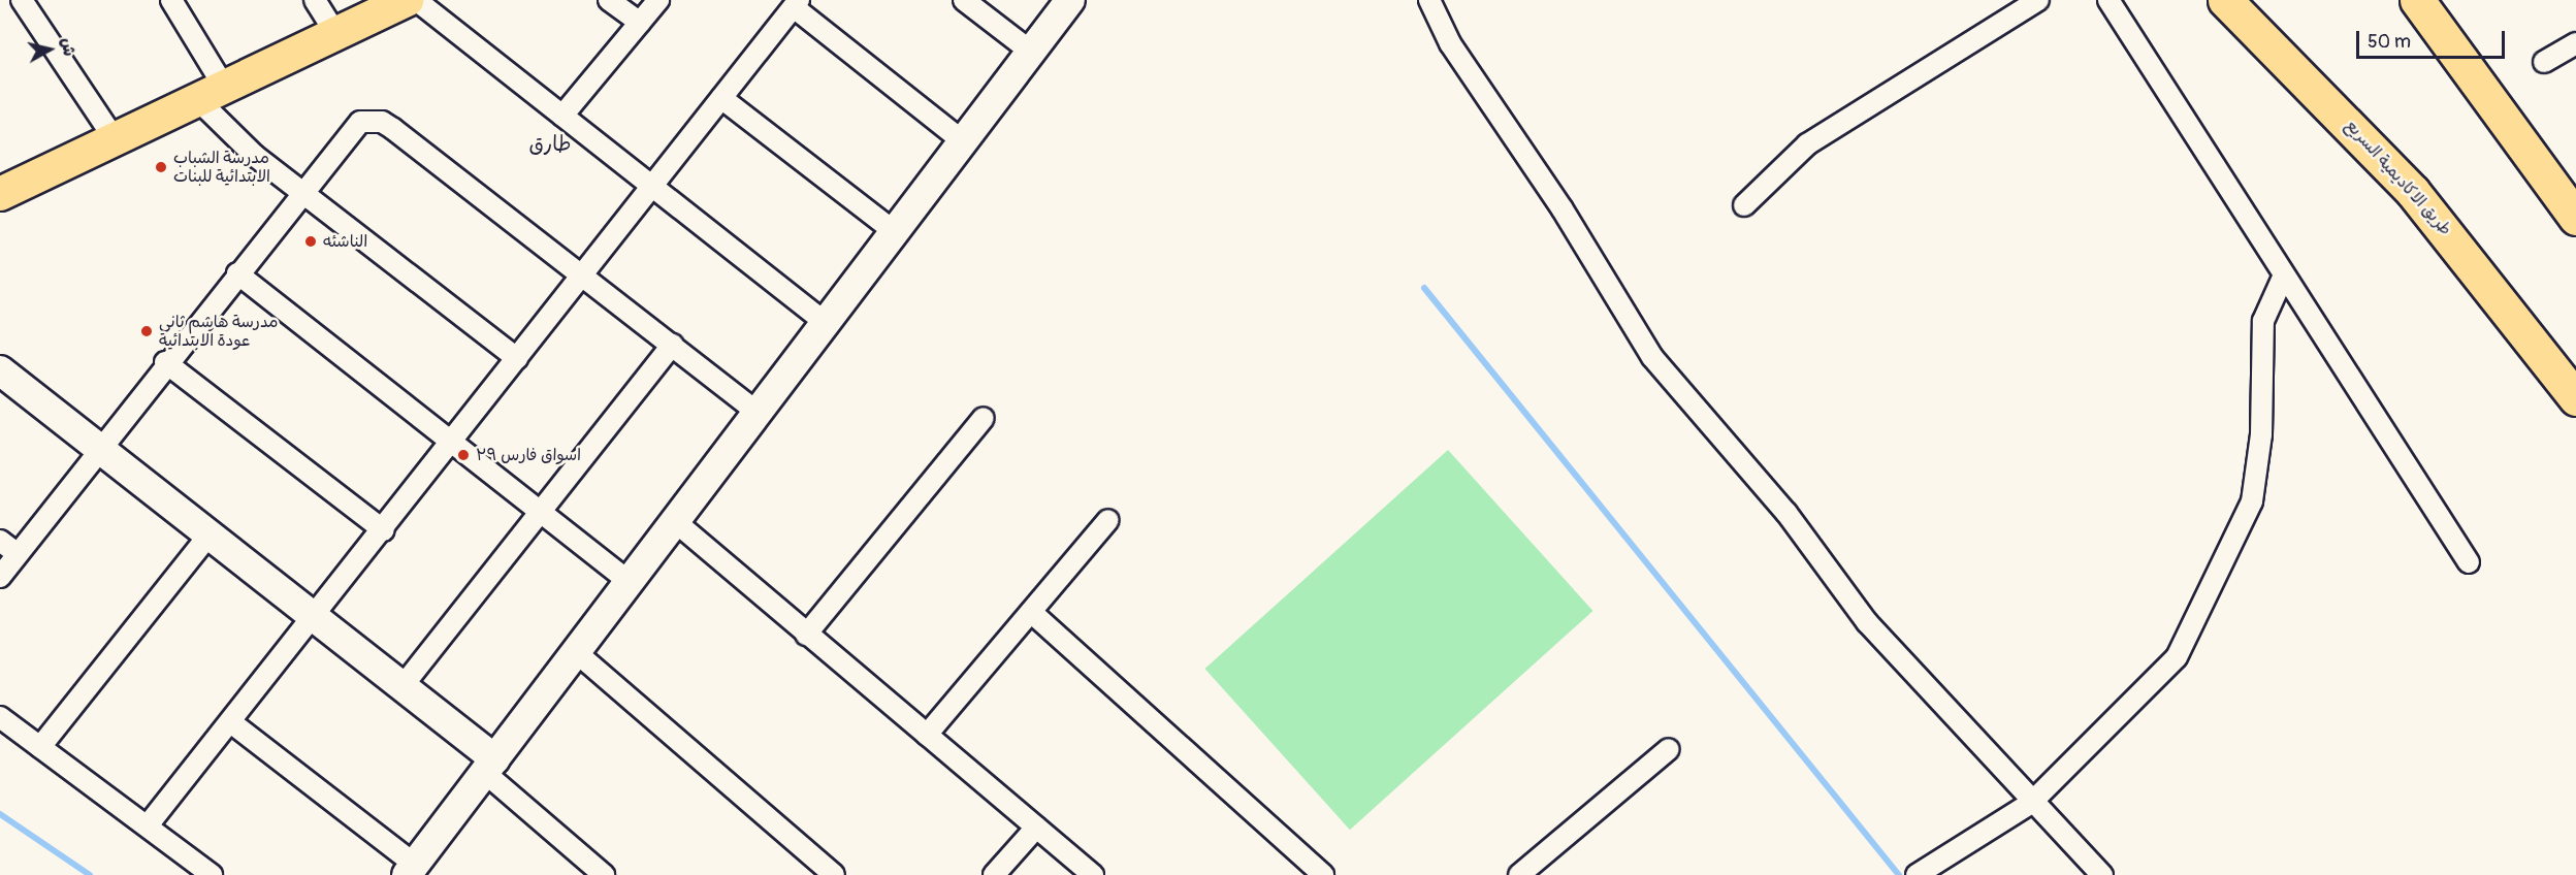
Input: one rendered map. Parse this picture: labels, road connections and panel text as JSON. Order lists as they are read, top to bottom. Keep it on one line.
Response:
{"streets":{"highway":["طريق الاكاديمية السريع"]},"districts":["طارق"],"places":["مدرسة الشباب الابتدائية للبنات","الناشئه","مدرسة هاشم ثاني عودة الابتدائية","اسواق فارس ٣٩"],"scale_bar":"50 m","north":"right"}
